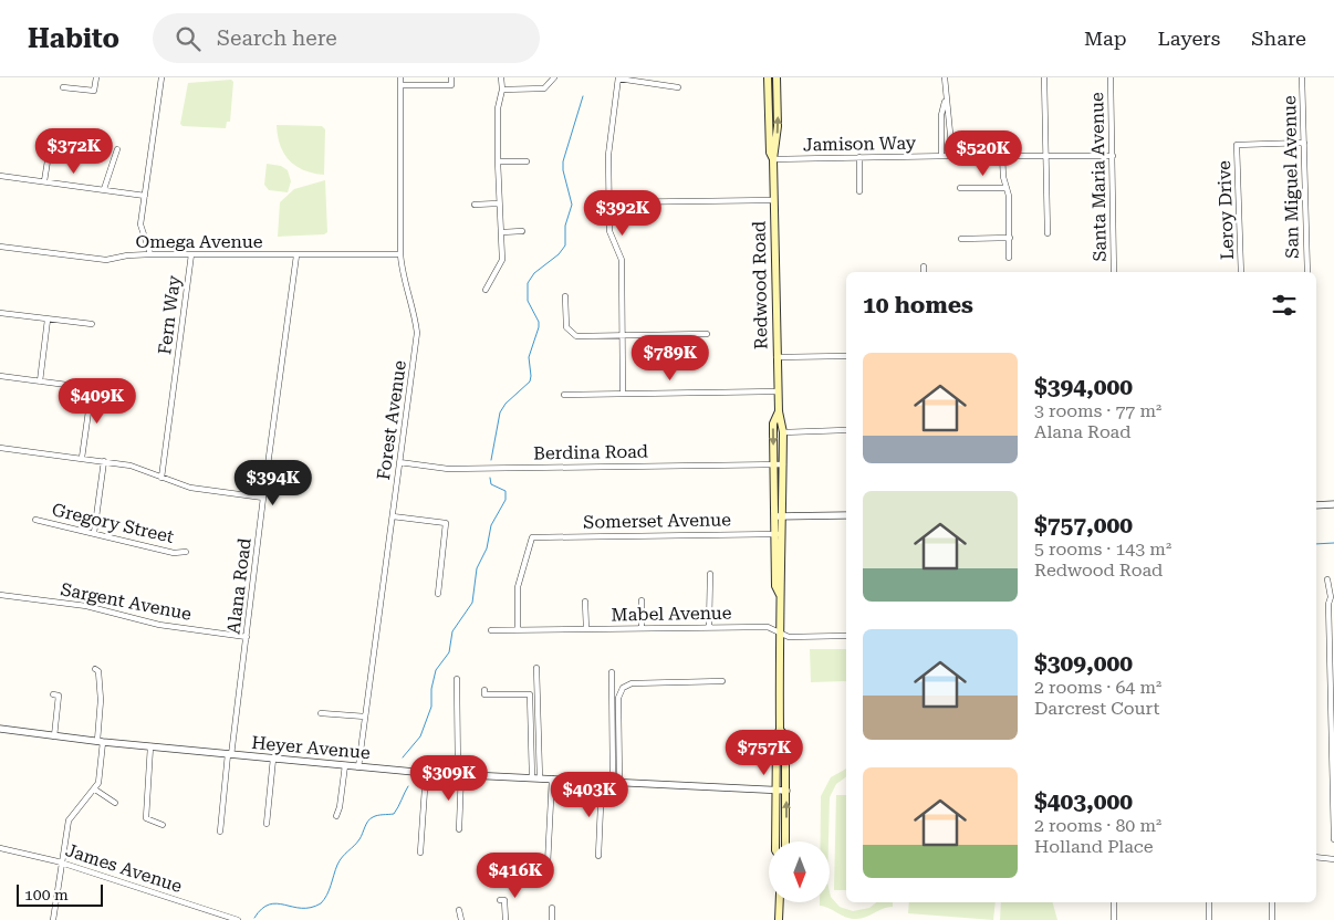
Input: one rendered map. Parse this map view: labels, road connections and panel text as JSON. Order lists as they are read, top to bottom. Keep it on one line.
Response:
{"streets":{"main road":["Redwood Road"],"street":["Jamison Way","Santa Maria Avenue","San Miguel Avenue","Leroy Drive","Omega Avenue","Fern Way","Forest Avenue","Berdina Road","Somerset Avenue","Gregory Street","Alana Road","Sargent Avenue","Mabel Avenue","Heyer Avenue","James Avenue"]},"crossings":[["Jamison Way","Santa Maria Avenue"],["Jamison Way","Redwood Road"],["San Miguel Avenue","Leroy Drive"],["Omega Avenue","Fern Way"],["Omega Avenue","Forest Avenue"],["Omega Avenue","Alana Road"],["Redwood Road","Berdina Road"],["Redwood Road","Somerset Avenue"],["Redwood Road","Mabel Avenue"],["Redwood Road","Heyer Avenue"],["Forest Avenue","Berdina Road"],["Forest Avenue","Heyer Avenue"],["Somerset Avenue","Mabel Avenue"],["Alana Road","Sargent Avenue"],["Alana Road","Heyer Avenue"]],"scale_bar":"100 m","north":"bottom","page":{"header":"Habito","search":"Search here","nav":["Map","Layers","Share"],"price":["$372K","$520K","$392K","$789K","$409K","$394K","$757K","$309K","$403K","$416K"],"heading":"10 homes","list":[{"name":"$394,000","note":"3 rooms · 77 m² · Alana Road"},{"name":"$757,000","note":"5 rooms · 143 m² · Redwood Road"},{"name":"$309,000","note":"2 rooms · 64 m² · Darcrest Court"},{"name":"$403,000","note":"2 rooms · 80 m² · Holland Place"}],"scale":"100 m"}}
